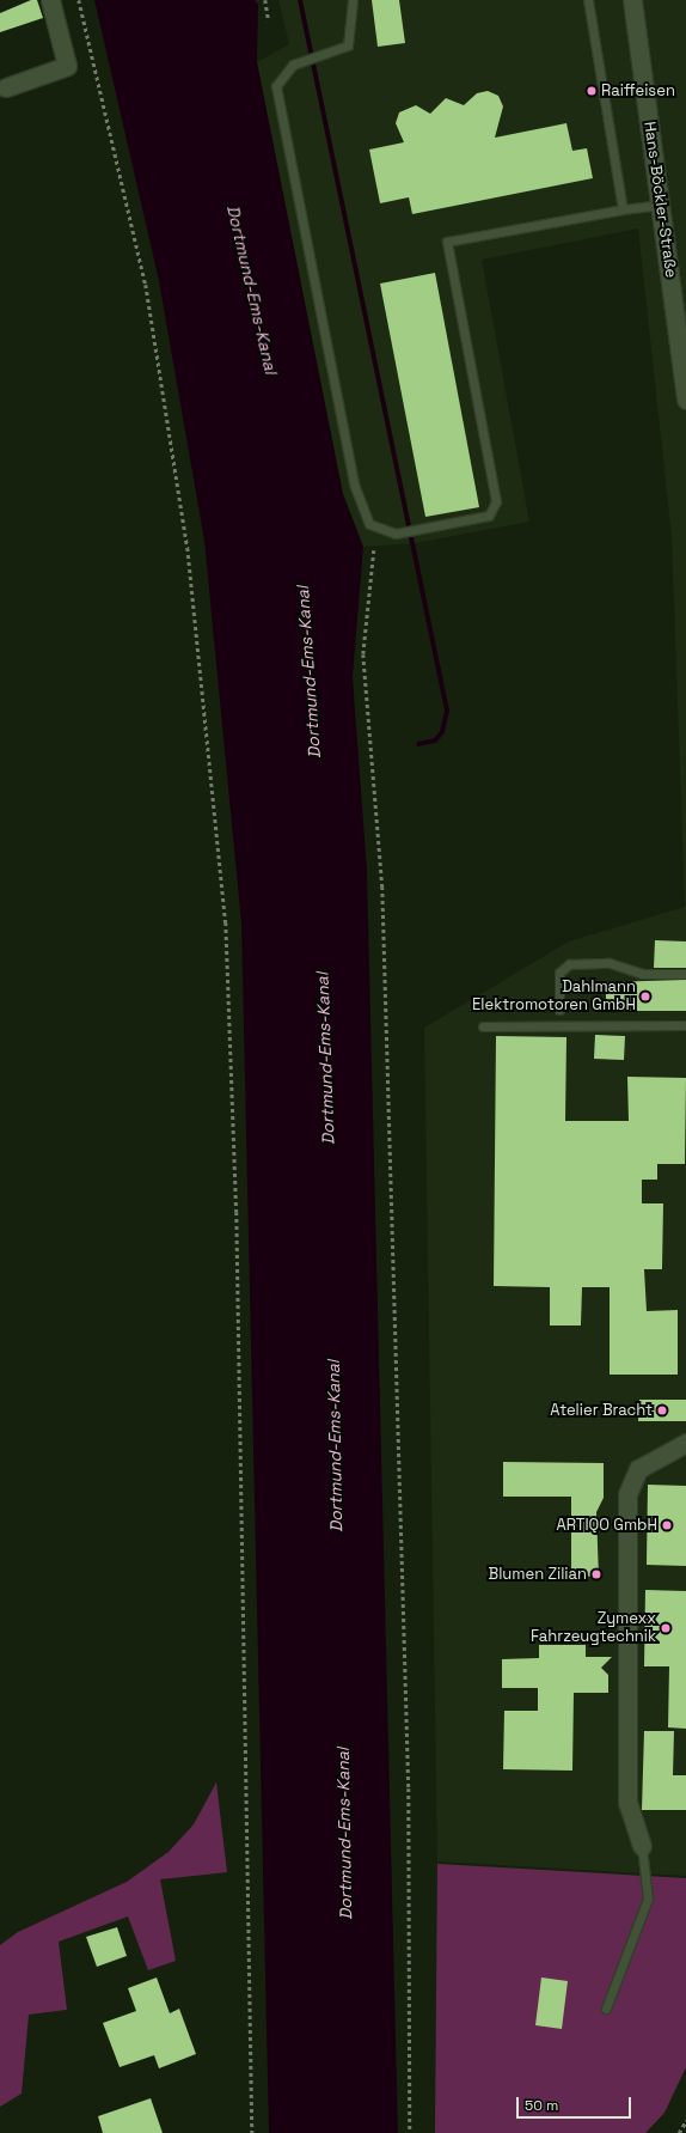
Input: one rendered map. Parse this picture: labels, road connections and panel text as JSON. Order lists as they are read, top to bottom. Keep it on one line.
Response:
{"streets":{"street":["Hans-Böckler-Straße"]},"water":["Dortmund-Ems-Kanal"],"places":["Raiffeisen","Dahlmann Elektromotoren GmbH","Atelier Bracht","ARTIQO GmbH","Blumen Zilian","Zymexx Fahrzeugtechnik"],"scale_bar":"50 m"}
